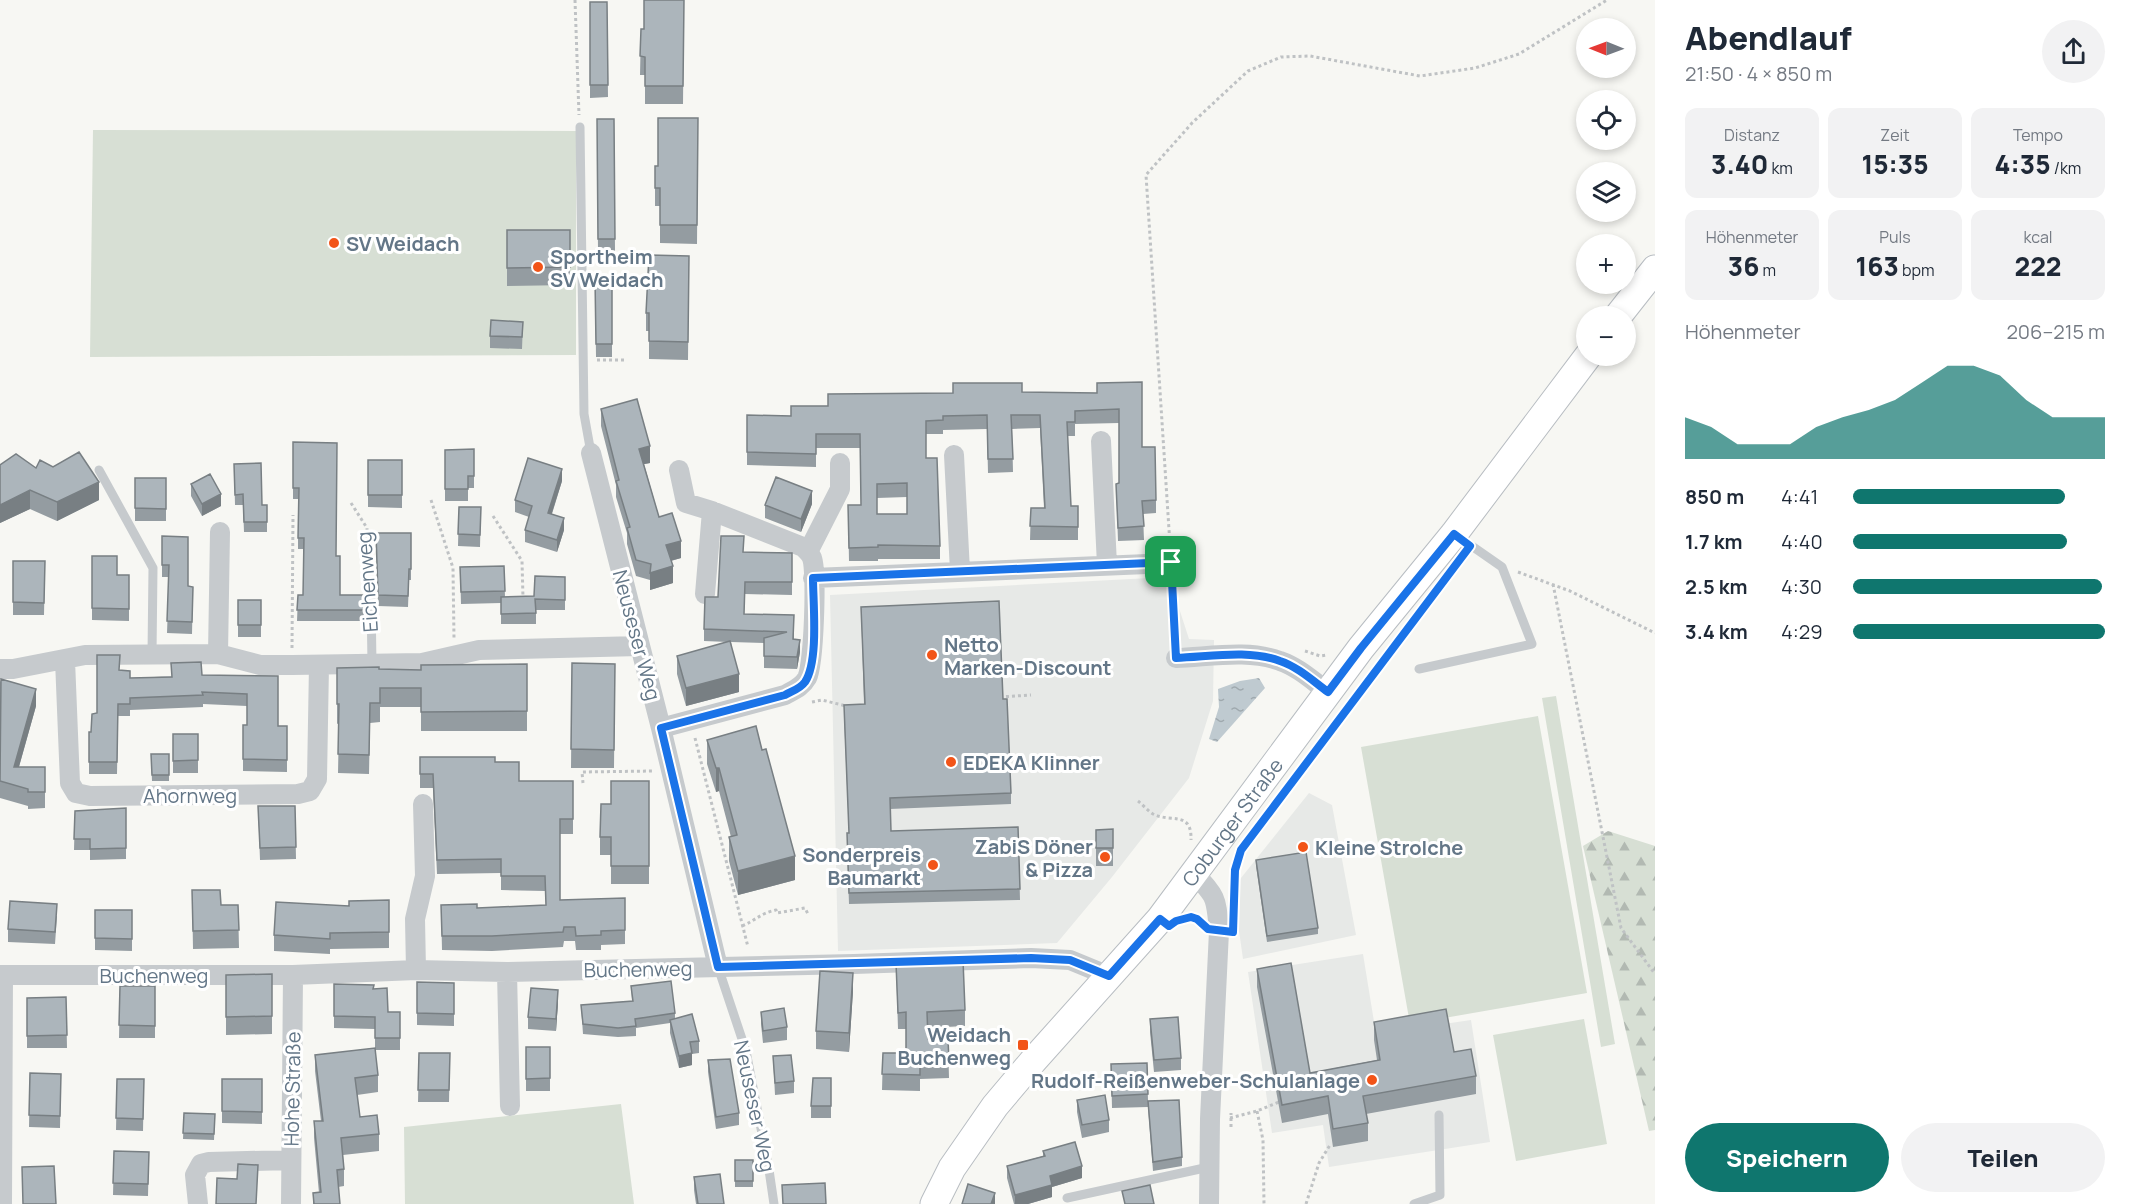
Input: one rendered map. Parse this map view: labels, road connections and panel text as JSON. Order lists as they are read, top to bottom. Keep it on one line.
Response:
{"streets":{"main road":["Coburger Straße"],"street":["Neuseser Weg","Ahornweg","Buchenweg","Hohe Straße"],"lane":["Eichenweg"]},"crossings":[["Neuseser Weg","Buchenweg"],["Coburger Straße","Buchenweg"],["Buchenweg","Hohe Straße"]],"places":{"other":["SV Weidach","Sportheim SV Weidach","Netto Marken-Discount","EDEKA Klinner","Kleine Strolche","ZabiS Döner & Pizza","Sonderpreis Baumarkt","Rudolf-Reißenweber-Schulanlage"],"transit":["Weidach Buchenweg"]},"north":"left","page":{"heading":["Abendlauf","21:50 · 4 × 850 m"],"map_buttons":["+","−"],"stats":[["Distanz","3.40 km"],["Zeit","15:35"],["Tempo","4:35 /km"],["Höhenmeter","36 m"],["Puls","163 bpm"],["kcal","222"]],"chart":["Höhenmeter","206–215 m"],"list":[{"name":"850 m","note":"4:41"},{"name":"1.7 km","note":"4:40"},{"name":"2.5 km","note":"4:30"},{"name":"3.4 km","note":"4:29"}],"buttons":["Speichern","Teilen"]}}
